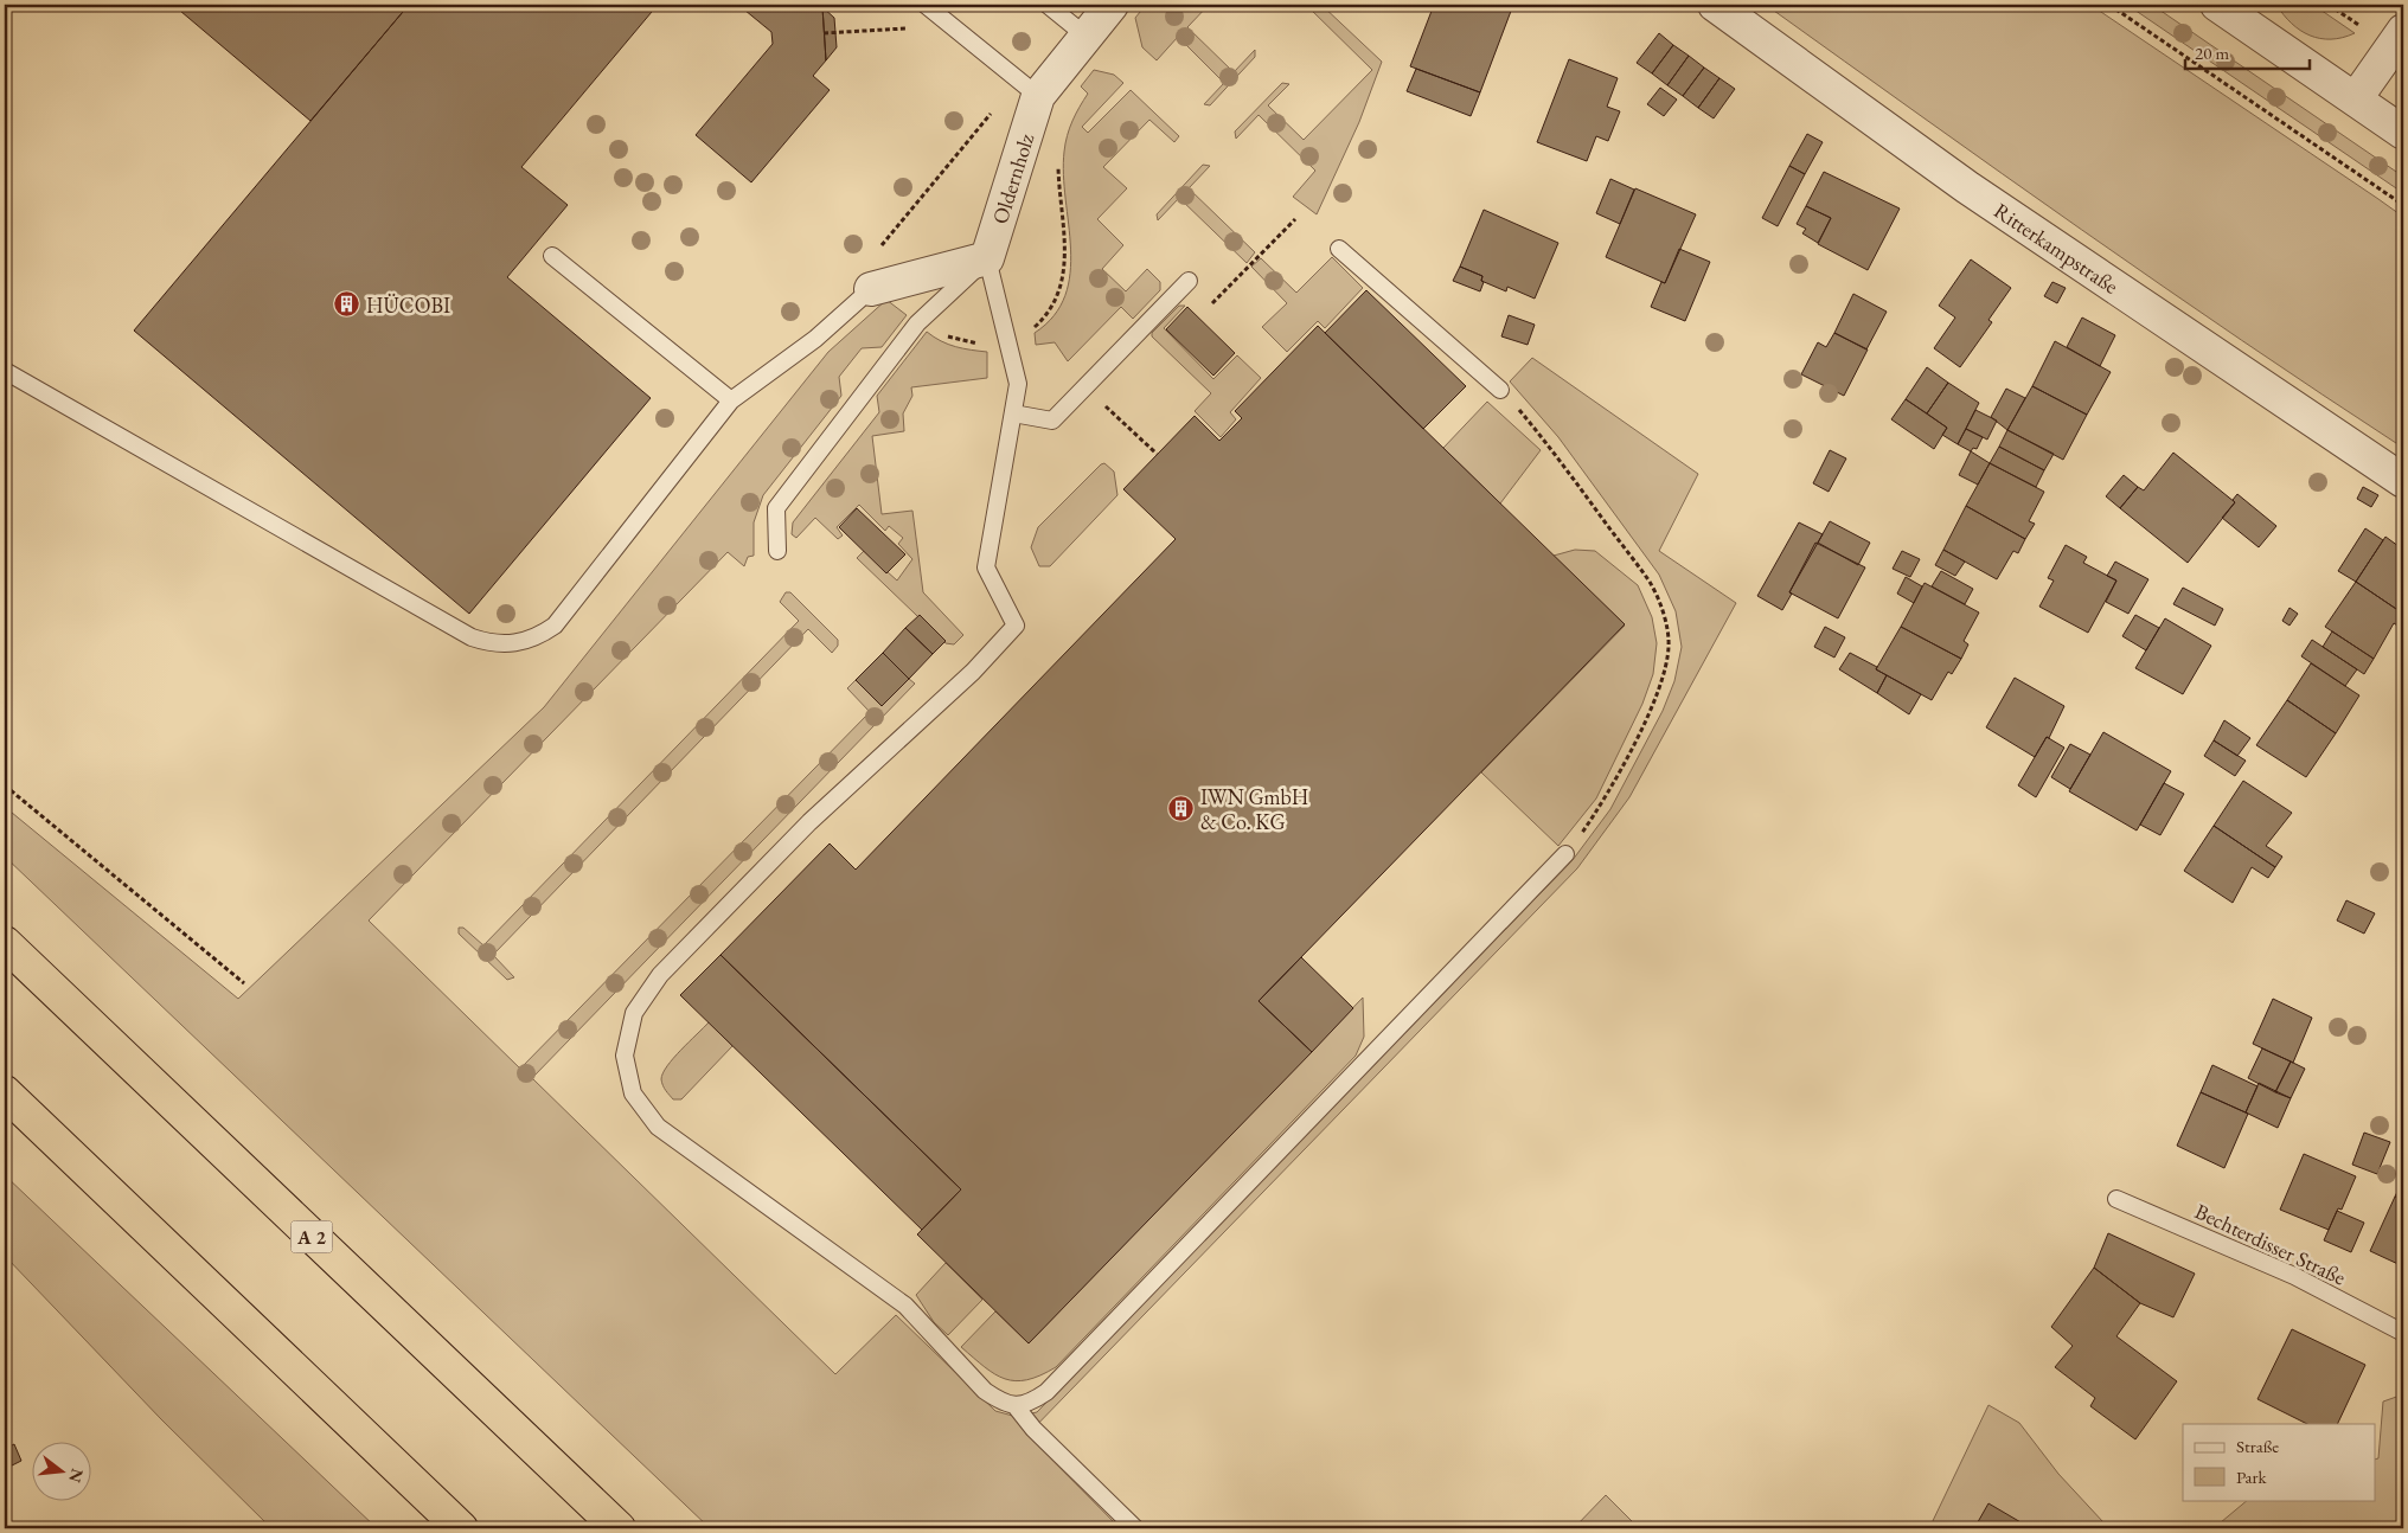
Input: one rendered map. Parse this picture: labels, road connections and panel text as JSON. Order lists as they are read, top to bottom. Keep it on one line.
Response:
{"streets":{"highway":["A 2"],"street":["Oldernholz","Ritterkampstraße"],"lane":["Bechterdisser Straße"]},"places":{"building":["HÜCOBI","IWN GmbH & Co. KG"]},"legend":["Straße","Park"],"scale_bar":"20 m","north":"right"}
